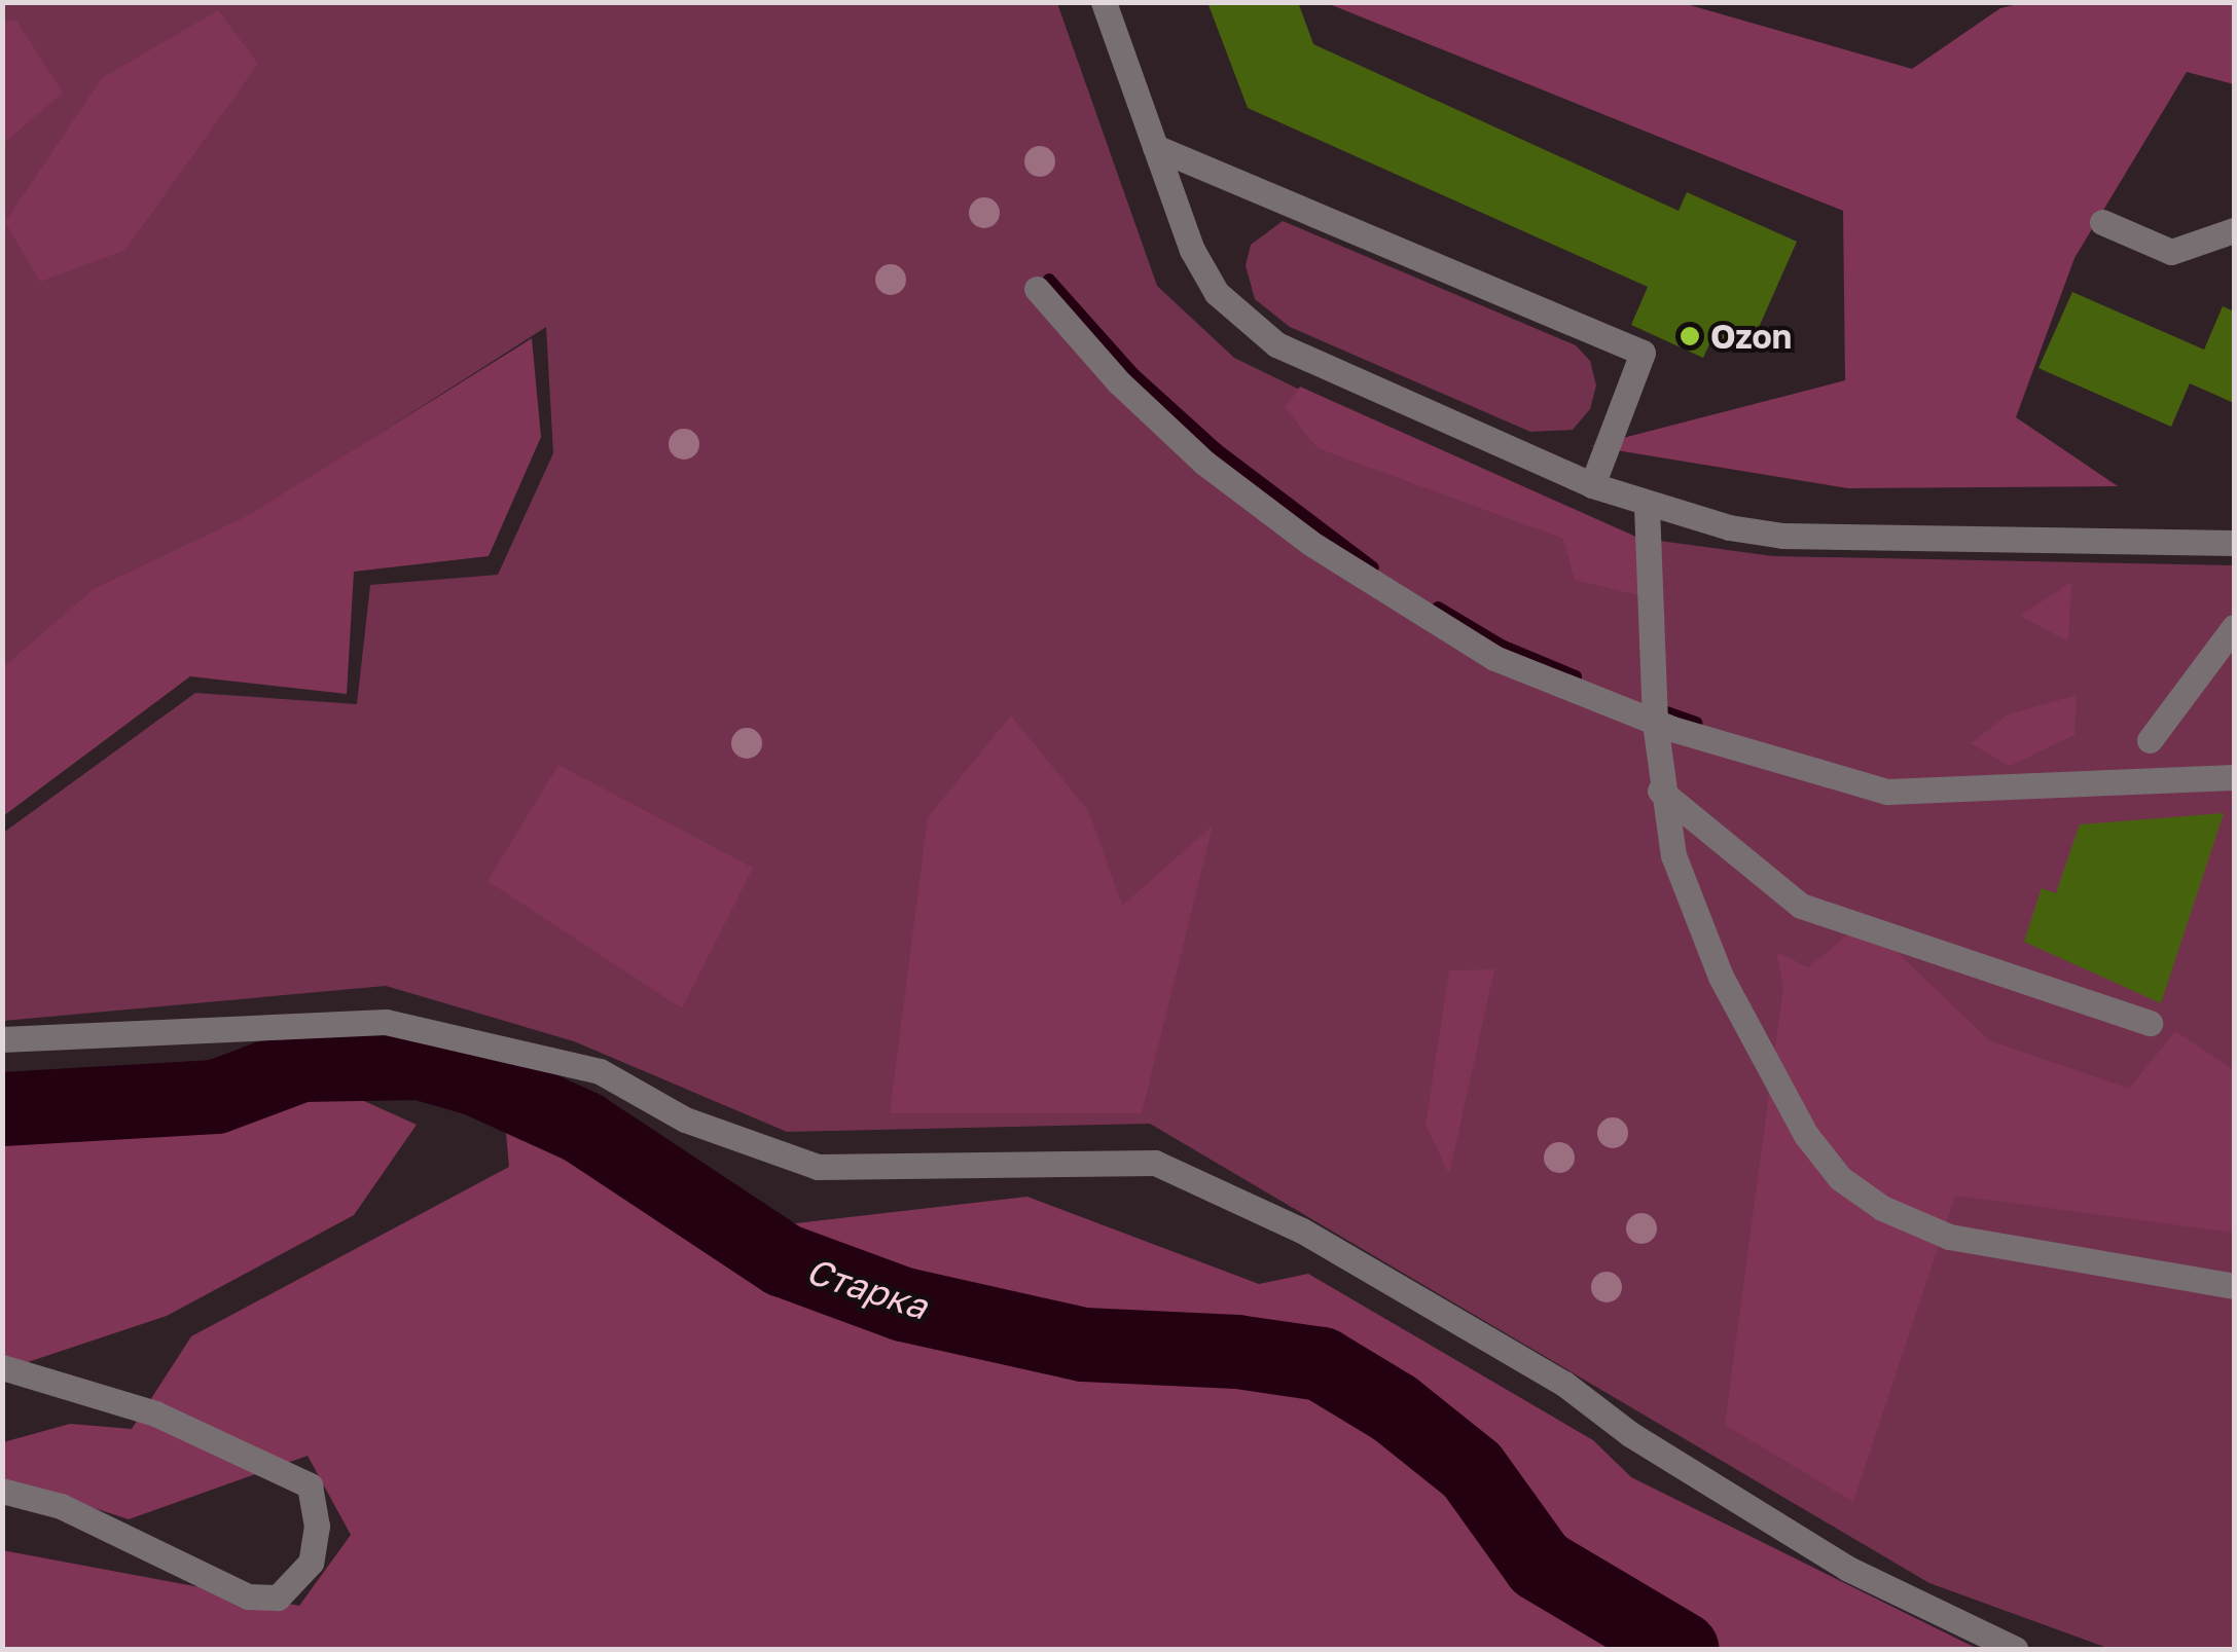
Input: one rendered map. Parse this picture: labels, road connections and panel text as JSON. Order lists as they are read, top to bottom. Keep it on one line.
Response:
{"water":["Старка"],"places":["Ozon"]}
